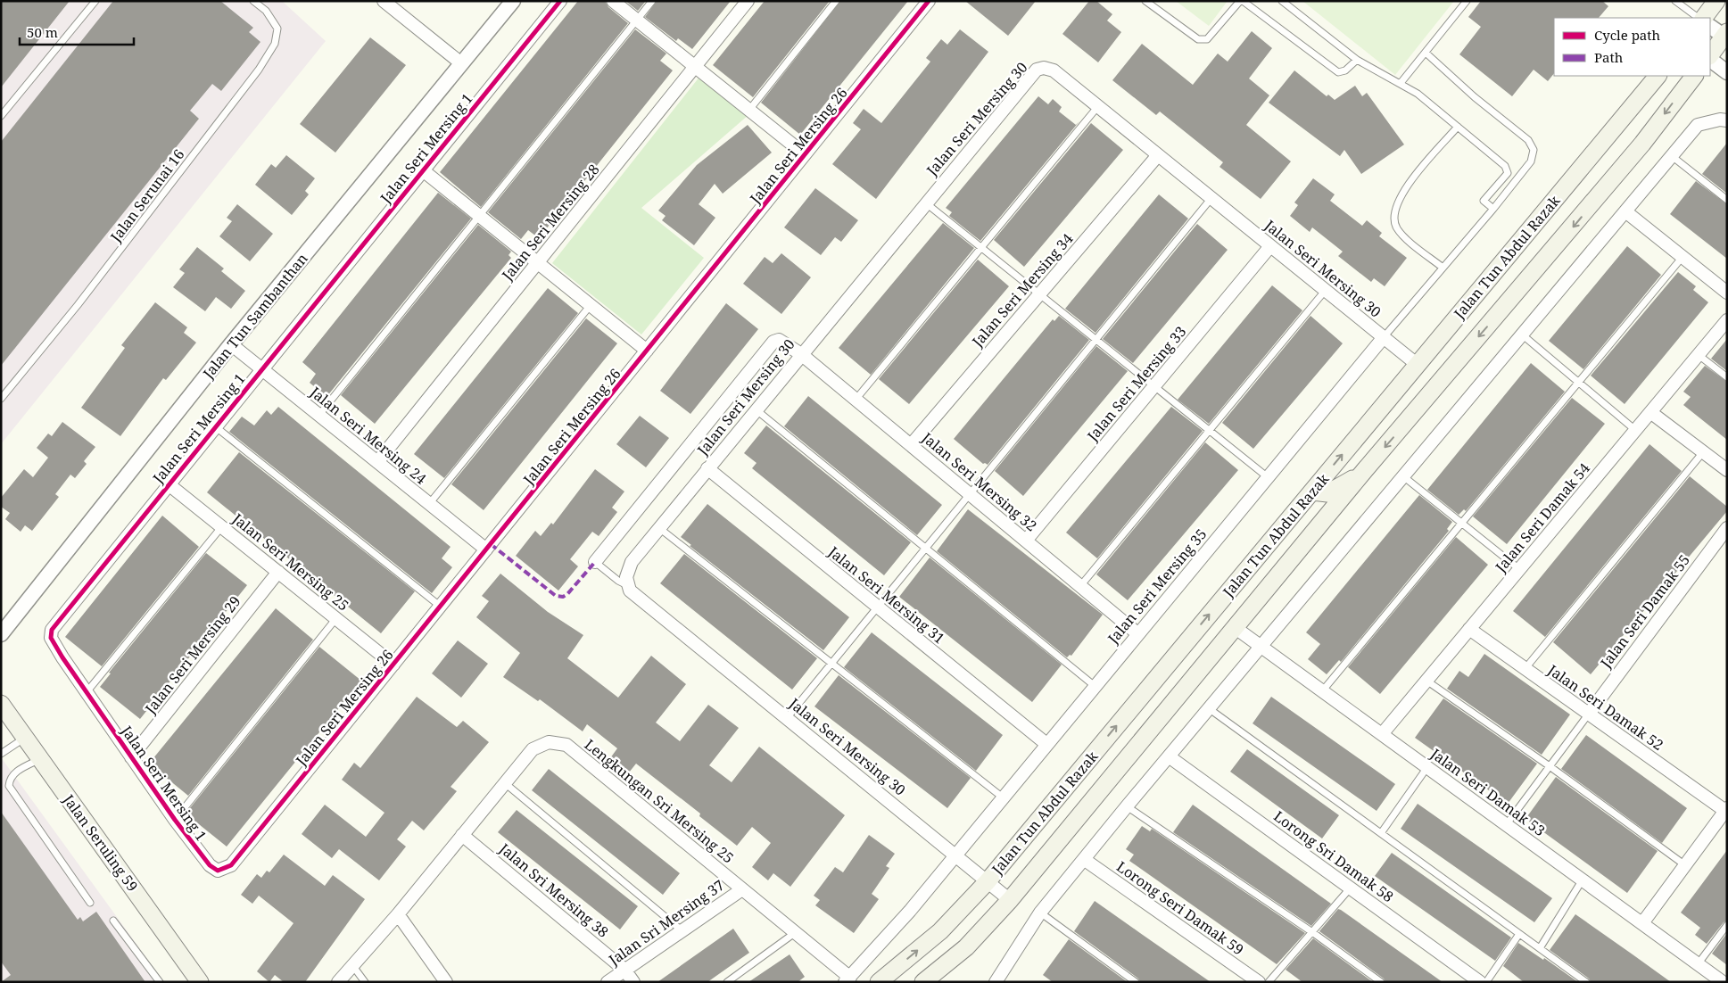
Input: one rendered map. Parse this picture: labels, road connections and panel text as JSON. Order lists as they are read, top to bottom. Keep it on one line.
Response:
{"streets":{"main road":["Jalan Tun Abdul Razak","Jalan Seruling 59"],"street":["Jalan Seri Mersing 30","Jalan Seri Mersing 26","Jalan Seri Mersing 1","Jalan Seri Mersing 28","Jalan Seri Mersing 34","Jalan Tun Sambanthan","Jalan Seri Mersing 33","Jalan Seri Mersing 24","Jalan Seri Mersing 32","Jalan Seri Damak 54","Jalan Seri Mersing 25","Jalan Seri Mersing 35","Jalan Seri Mersing 31","Jalan Seri Damak 55","Jalan Seri Mersing 29","Jalan Seri Damak 52","Jalan Seri Damak 53","Lengkungan Sri Mersing 25","Lorong Sri Damak 58","Jalan Sri Mersing 38","Lorong Seri Damak 59","Jalan Sri Mersing 37"],"lane":["Jalan Serunai 16"]},"crossings":[["Jalan Seri Mersing 30","Jalan Tun Abdul Razak"],["Jalan Seri Mersing 30","Jalan Seri Mersing 34"],["Jalan Seri Mersing 30","Jalan Seri Mersing 33"],["Jalan Seri Mersing 30","Jalan Seri Mersing 32"],["Jalan Seri Mersing 30","Jalan Seri Mersing 35"],["Jalan Seri Mersing 30","Jalan Seri Mersing 31"],["Jalan Seri Mersing 30","Lengkungan Sri Mersing 25"],["Jalan Seri Mersing 26","Jalan Seri Mersing 1"],["Jalan Seri Mersing 26","Jalan Seri Mersing 24"],["Jalan Seri Mersing 26","Jalan Seri Mersing 25"],["Jalan Seri Mersing 1","Jalan Seri Mersing 24"],["Jalan Seri Mersing 1","Jalan Seri Mersing 25"],["Jalan Seri Mersing 1","Jalan Seri Mersing 29"],["Jalan Seri Mersing 28","Jalan Seri Mersing 24"],["Jalan Tun Abdul Razak","Jalan Seri Damak 53"],["Jalan Seri Mersing 34","Jalan Seri Mersing 32"],["Jalan Tun Sambanthan","Jalan Seri Mersing 24"],["Jalan Seri Mersing 33","Jalan Seri Mersing 32"],["Jalan Seri Mersing 32","Jalan Seri Mersing 35"],["Jalan Seri Damak 54","Jalan Seri Damak 52"],["Jalan Seri Damak 54","Jalan Seri Damak 53"],["Jalan Seri Mersing 25","Jalan Seri Mersing 29"],["Jalan Seri Mersing 35","Jalan Seri Mersing 31"],["Jalan Seri Mersing 35","Lengkungan Sri Mersing 25"],["Jalan Seri Damak 55","Jalan Seri Damak 52"],["Lengkungan Sri Mersing 25","Jalan Sri Mersing 38"],["Lengkungan Sri Mersing 25","Jalan Sri Mersing 37"],["Jalan Sri Mersing 38","Jalan Sri Mersing 37"]],"legend":["Cycle path","Path"],"scale_bar":"50 m"}
